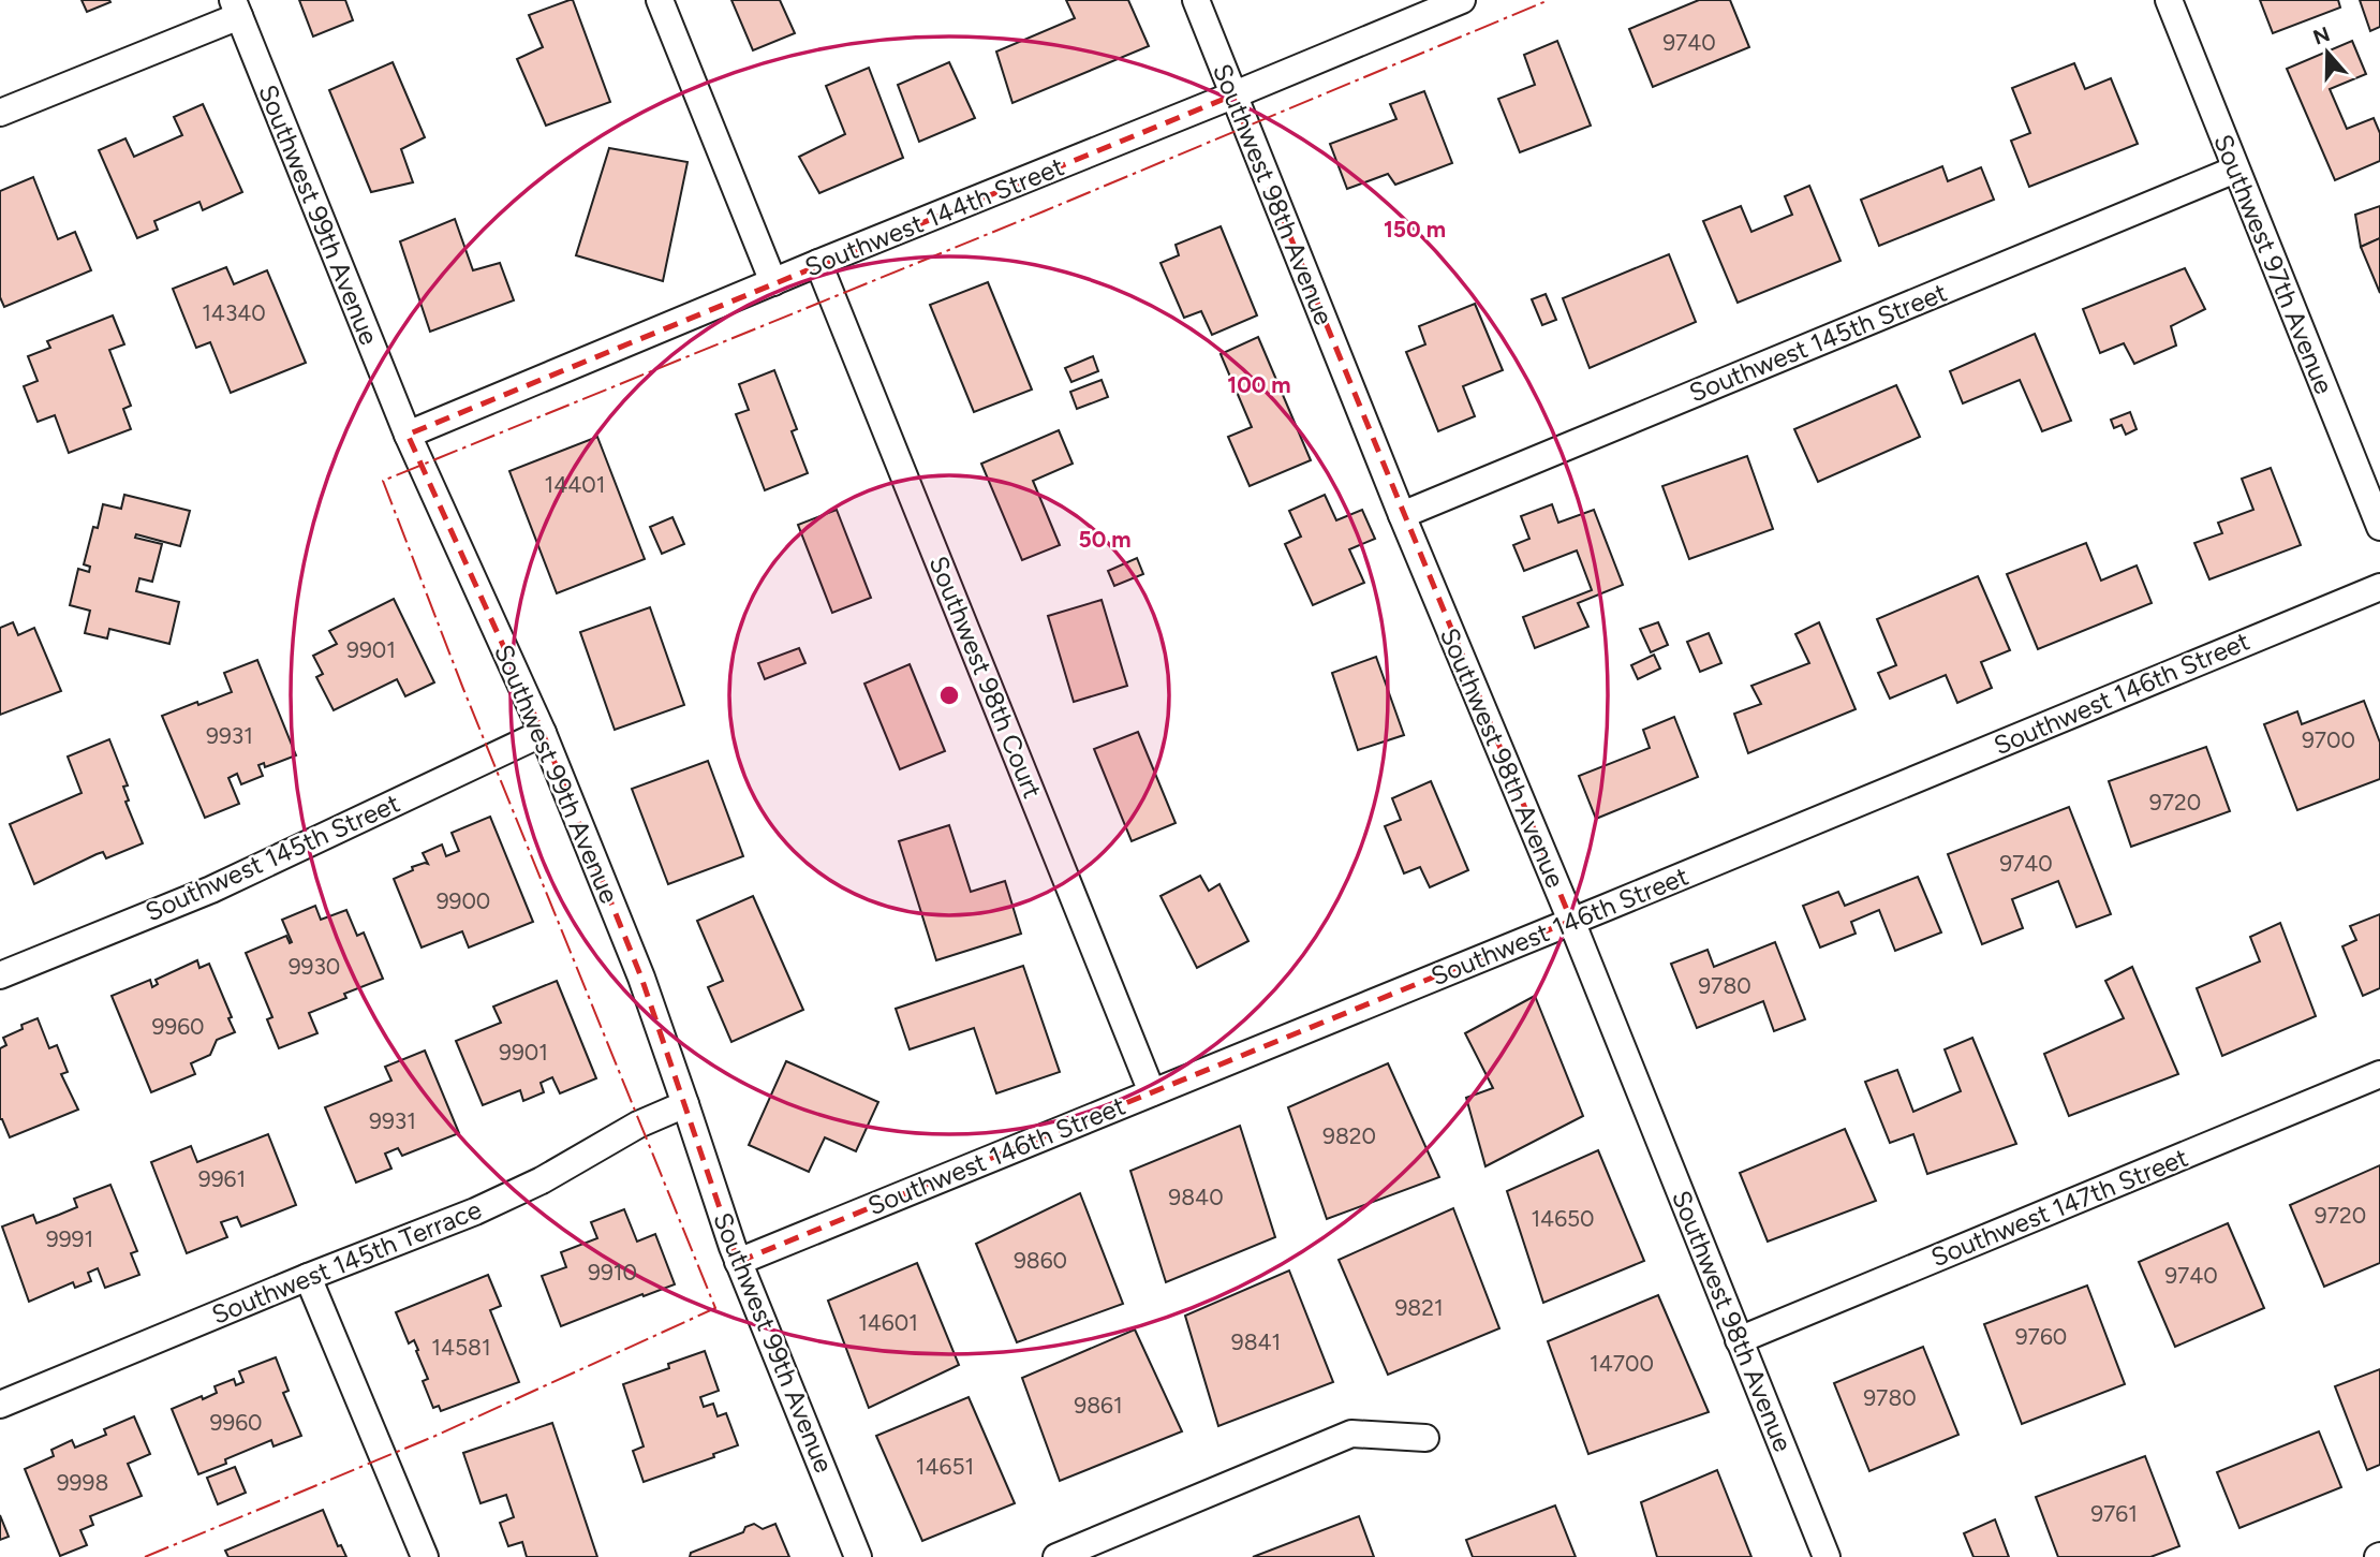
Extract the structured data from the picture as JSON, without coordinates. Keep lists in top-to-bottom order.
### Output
{
  "streets": {
    "street": [
      "Southwest 98th Avenue",
      "Southwest 99th Avenue",
      "Southwest 144th Street",
      "Southwest 97th Avenue",
      "Southwest 145th Street",
      "Southwest 98th Court",
      "Southwest 146th Street",
      "Southwest 147th Street",
      "Southwest 145th Terrace"
    ]
  },
  "crossings": [
    ["Southwest 98th Avenue", "Southwest 144th Street"],
    ["Southwest 98th Avenue", "Southwest 145th Street"],
    ["Southwest 98th Avenue", "Southwest 146th Street"],
    ["Southwest 98th Avenue", "Southwest 147th Street"],
    ["Southwest 99th Avenue", "Southwest 144th Street"],
    ["Southwest 99th Avenue", "Southwest 145th Street"],
    ["Southwest 99th Avenue", "Southwest 146th Street"],
    ["Southwest 99th Avenue", "Southwest 145th Terrace"],
    ["Southwest 144th Street", "Southwest 98th Court"],
    ["Southwest 97th Avenue", "Southwest 145th Street"],
    ["Southwest 98th Court", "Southwest 146th Street"]
  ],
  "house_numbers": [
    "9740",
    "14340",
    "14401",
    "9901",
    "9931",
    "9700",
    "9720",
    "9740",
    "9900",
    "9930",
    "9780",
    "9960",
    "9901",
    "9931",
    "9820",
    "9961",
    "9840",
    "9720",
    "14650",
    "9991",
    "9860",
    "9910",
    "9740",
    "9821",
    "14601",
    "9760",
    "9841",
    "14581",
    "14700",
    "9780",
    "9861",
    "9960",
    "14651",
    "9998",
    "9761"
  ],
  "north": "top",
  "rings": ["150 m", "100 m", "50 m"]
}
